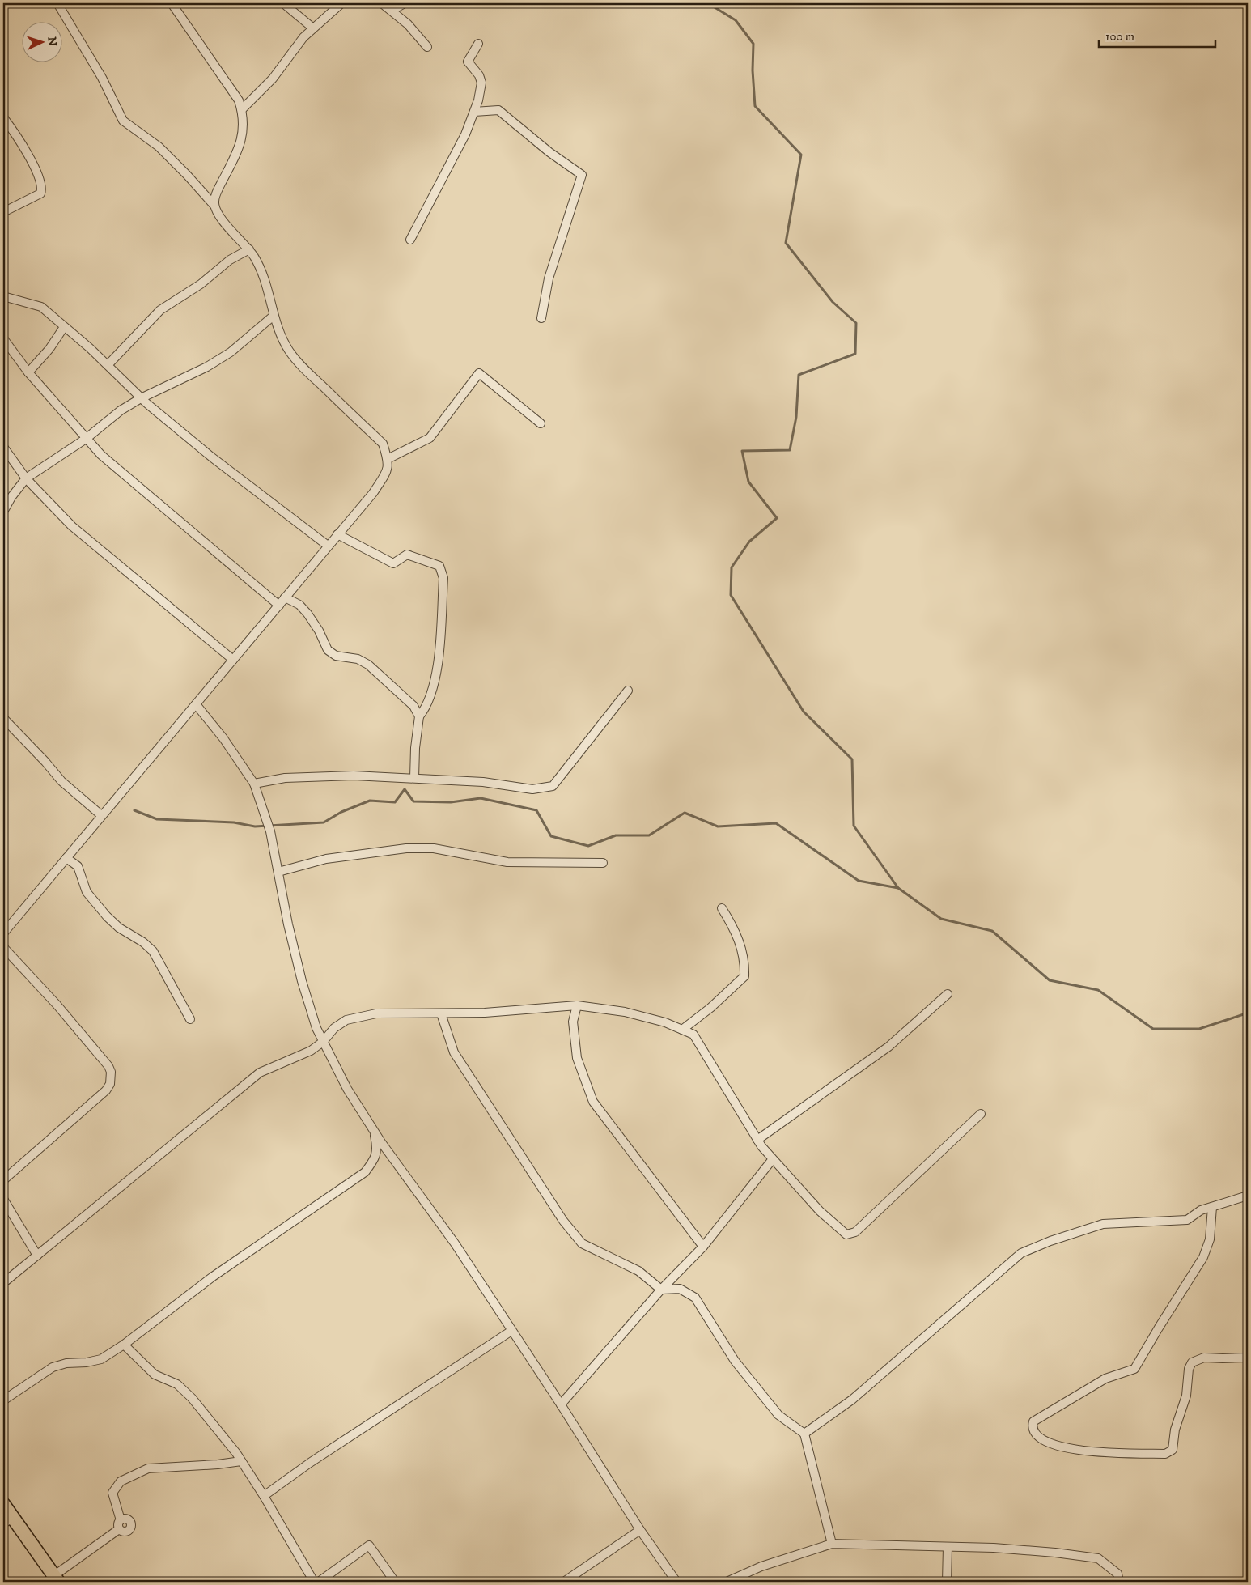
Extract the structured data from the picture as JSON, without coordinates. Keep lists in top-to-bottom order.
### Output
{
  "scale_bar": "100 m",
  "north": "right"
}
